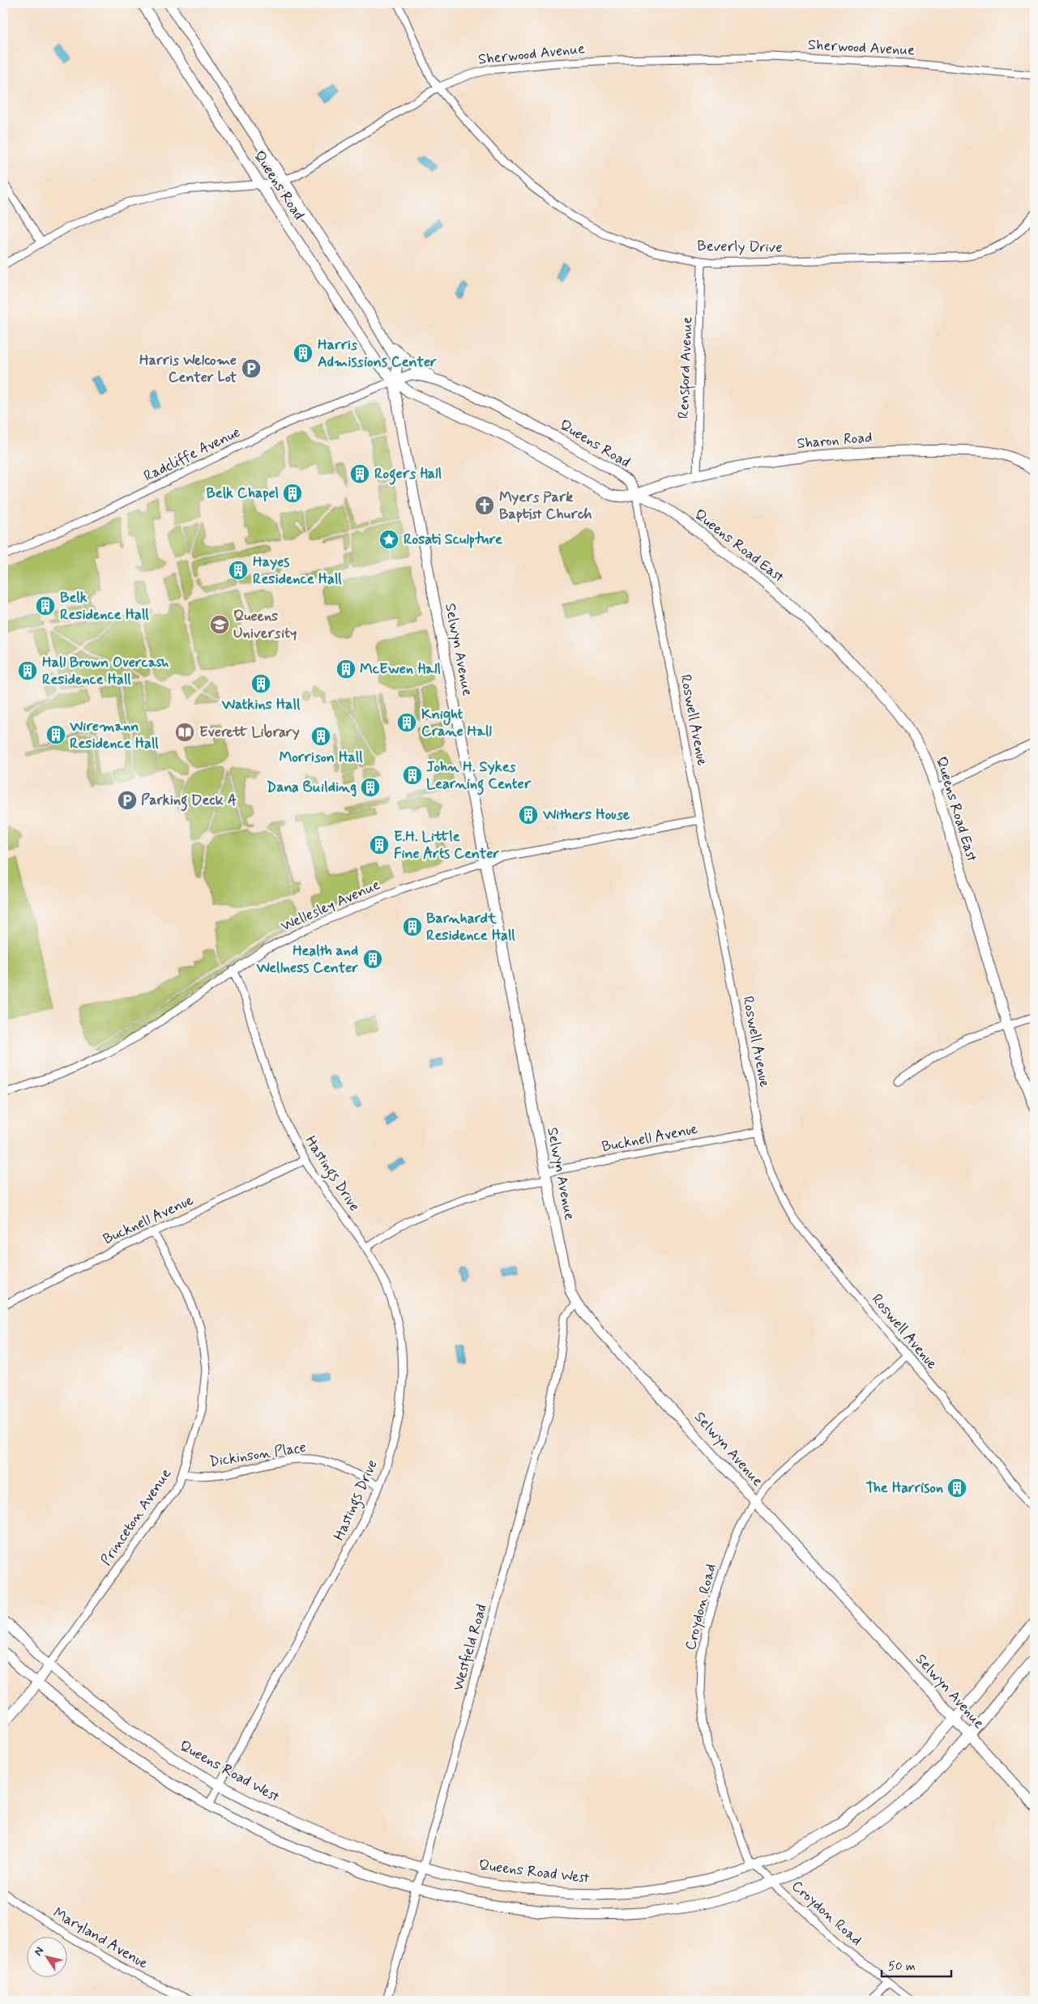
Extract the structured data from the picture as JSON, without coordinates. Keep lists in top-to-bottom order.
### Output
{
  "streets": {
    "street": [
      "Sherwood Avenue",
      "Queens Road",
      "Beverly Drive",
      "Rensford Avenue",
      "Sharon Road",
      "Radcliffe Avenue",
      "Queens Road East",
      "Selwyn Avenue",
      "Roswell Avenue",
      "Wellesley Avenue",
      "Bucknell Avenue",
      "Hastings Drive",
      "Dickinson Place",
      "Princeton Avenue",
      "Croydon Road",
      "Westfield Road",
      "Queens Road West",
      "Maryland Avenue"
    ]
  },
  "crossings": [
    ["Sherwood Avenue", "Queens Road"],
    ["Sherwood Avenue", "Beverly Drive"],
    ["Queens Road", "Sharon Road"],
    ["Queens Road", "Radcliffe Avenue"],
    ["Queens Road", "Queens Road East"],
    ["Queens Road", "Selwyn Avenue"],
    ["Queens Road", "Roswell Avenue"],
    ["Beverly Drive", "Rensford Avenue"],
    ["Rensford Avenue", "Sharon Road"],
    ["Sharon Road", "Queens Road East"],
    ["Sharon Road", "Roswell Avenue"],
    ["Radcliffe Avenue", "Selwyn Avenue"],
    ["Queens Road East", "Roswell Avenue"],
    ["Selwyn Avenue", "Wellesley Avenue"],
    ["Selwyn Avenue", "Bucknell Avenue"],
    ["Selwyn Avenue", "Croydon Road"],
    ["Selwyn Avenue", "Westfield Road"],
    ["Selwyn Avenue", "Queens Road West"],
    ["Roswell Avenue", "Wellesley Avenue"],
    ["Roswell Avenue", "Bucknell Avenue"],
    ["Roswell Avenue", "Croydon Road"],
    ["Wellesley Avenue", "Hastings Drive"],
    ["Bucknell Avenue", "Hastings Drive"],
    ["Bucknell Avenue", "Princeton Avenue"],
    ["Hastings Drive", "Dickinson Place"],
    ["Hastings Drive", "Queens Road West"],
    ["Dickinson Place", "Princeton Avenue"],
    ["Princeton Avenue", "Queens Road West"],
    ["Croydon Road", "Queens Road West"],
    ["Westfield Road", "Queens Road West"]
  ],
  "places": {
    "building": [
      "Harris Admissions Center",
      "Rogers Hall",
      "Belk Chapel",
      "Hayes Residence Hall",
      "Belk Residence Hall",
      "McEwen Hall",
      "Hall Brown Overcash Residence Hall",
      "Watkins Hall",
      "Knight Crane Hall",
      "Wiremann Residence Hall",
      "Morrison Hall",
      "John H. Sykes Learning Center",
      "Dana Building",
      "Withers House",
      "E.H. Little Fine Arts Center",
      "Barnhardt Residence Hall",
      "Health and Wellness Center",
      "The Harrison"
    ],
    "parking": ["Harris Welcome Center Lot", "Parking Deck A"],
    "church": ["Myers Park Baptist Church"],
    "place": ["Rosati Sculpture"],
    "school or university": ["Queens University"],
    "library": ["Everett Library"]
  },
  "scale_bar": "50 m",
  "north": "top left"
}
